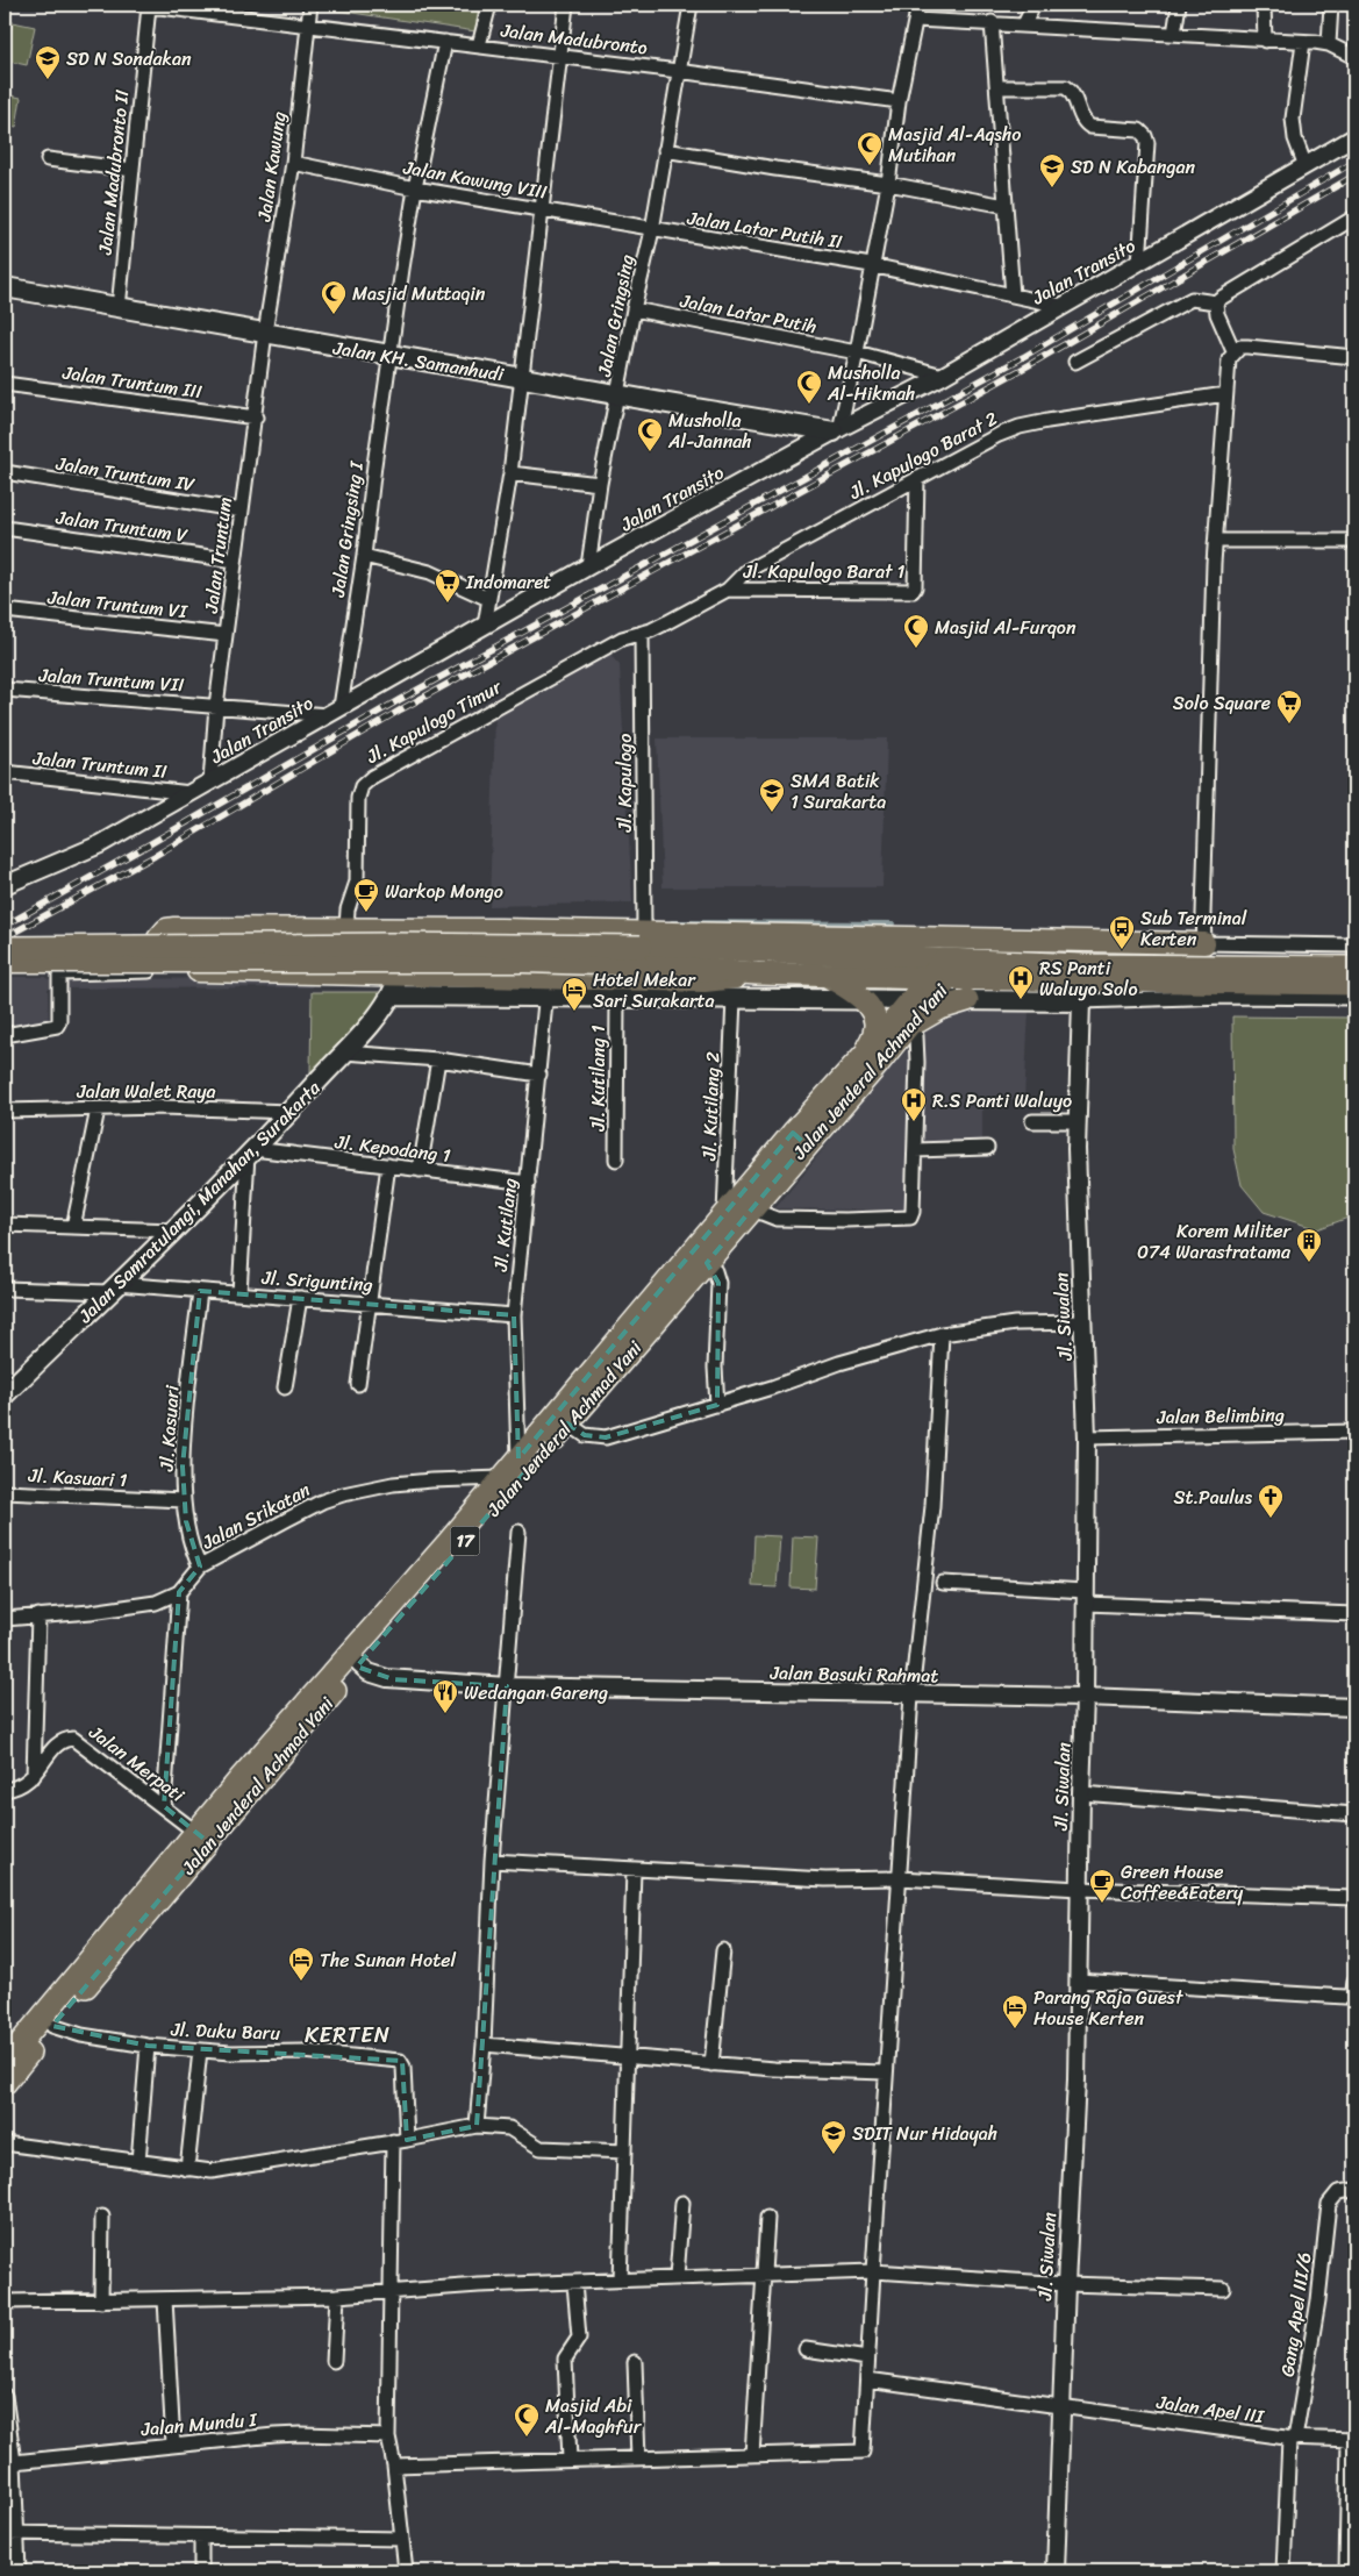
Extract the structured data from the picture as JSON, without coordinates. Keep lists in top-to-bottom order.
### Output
{
  "streets": {
    "highway": ["Jalan Jenderal Achmad Yani", "17"],
    "main road": ["Jalan KH. Samanhudi", "Jalan Samratulangi, Manahan, Surakarta"],
    "street": [
      "Jalan Madubronto",
      "Jalan Kawung",
      "Jalan Madubronto II",
      "Jalan Kawung VIII",
      "Jalan Latar Putih II",
      "Jalan Transito",
      "Jalan Latar Putih",
      "Jalan Gringsing",
      "Jalan Truntum III",
      "Jl. Kapulogo Barat 2",
      "Jalan Truntum IV",
      "Jalan Truntum V",
      "Jalan Gringsing I",
      "Jalan Truntum",
      "Jl. Kapulogo Barat 1",
      "Jalan Truntum VI",
      "Jalan Truntum VII",
      "Jl. Kapulogo Timur",
      "Jalan Truntum II",
      "Jl. Kapulogo",
      "Jl. Kutilang 1",
      "Jalan Walet Raya",
      "Jl. Kutilang 2",
      "Jl. Kepodang 1",
      "Jl. Kutilang",
      "Jl. Srigunting",
      "Jl. Siwalan",
      "Jalan Belimbing",
      "Jl. Kasuari",
      "Jl. Kasuari 1",
      "Jalan Srikatan",
      "Jalan Basuki Rahmat",
      "Jalan Merpati",
      "Jl. Duku Baru",
      "Gang Apel III/6",
      "Jalan Apel III",
      "Jalan Mundu I"
    ]
  },
  "crossings": [
    ["Jalan Madubronto", "Jalan Kawung"],
    ["Jalan Madubronto", "Jalan Madubronto II"],
    ["Jalan Madubronto", "Jalan Gringsing"],
    ["Jalan Madubronto", "Jalan Gringsing I"],
    ["Jalan Kawung", "Jalan Kawung VIII"],
    ["Jalan Kawung", "Jalan KH. Samanhudi"],
    ["Jalan Kawung", "Jalan Truntum"],
    ["Jalan Madubronto II", "Jalan KH. Samanhudi"],
    ["Jalan Kawung VIII", "Jalan Latar Putih II"],
    ["Jalan Kawung VIII", "Jalan Gringsing"],
    ["Jalan Kawung VIII", "Jalan Gringsing I"],
    ["Jalan Latar Putih II", "Jalan Transito"],
    ["Jalan Latar Putih II", "Jalan Gringsing"],
    ["Jalan Transito", "Jalan Latar Putih"],
    ["Jalan Transito", "Jalan Gringsing"],
    ["Jalan Transito", "Jalan KH. Samanhudi"],
    ["Jalan Transito", "Jalan Gringsing I"],
    ["Jalan Transito", "Jalan Truntum"],
    ["Jalan Transito", "Jalan Truntum VII"],
    ["Jalan Transito", "Jalan Truntum II"],
    ["Jalan Latar Putih", "Jalan Gringsing"],
    ["Jalan Gringsing", "Jalan KH. Samanhudi"],
    ["Jalan KH. Samanhudi", "Jalan Gringsing I"],
    ["Jalan KH. Samanhudi", "Jalan Truntum"],
    ["Jalan Truntum III", "Jalan Truntum"],
    ["Jl. Kapulogo Barat 2", "Jl. Kapulogo Barat 1"],
    ["Jl. Kapulogo Barat 2", "Jl. Kapulogo Timur"],
    ["Jalan Truntum IV", "Jalan Truntum"],
    ["Jalan Truntum V", "Jalan Truntum"],
    ["Jalan Gringsing I", "Jalan Truntum VII"],
    ["Jalan Truntum", "Jalan Truntum VI"],
    ["Jalan Truntum", "Jalan Truntum VII"],
    ["Jl. Kapulogo Barat 1", "Jl. Kapulogo Timur"],
    ["Jl. Kapulogo Timur", "Jl. Kapulogo"],
    ["Jalan Jenderal Achmad Yani", "Jl. Kutilang 2"],
    ["Jalan Jenderal Achmad Yani", "Jl. Kutilang"],
    ["Jalan Jenderal Achmad Yani", "Jalan Srikatan"],
    ["Jalan Jenderal Achmad Yani", "17"],
    ["Jalan Jenderal Achmad Yani", "Jalan Basuki Rahmat"],
    ["Jalan Jenderal Achmad Yani", "Jalan Merpati"],
    ["Jalan Jenderal Achmad Yani", "Jl. Duku Baru"],
    ["Jalan Walet Raya", "Jalan Samratulangi, Manahan, Surakarta"],
    ["Jl. Kepodang 1", "Jalan Samratulangi, Manahan, Surakarta"],
    ["Jl. Kepodang 1", "Jl. Kutilang"],
    ["Jalan Samratulangi, Manahan, Surakarta", "Jl. Srigunting"],
    ["Jl. Kutilang", "Jl. Srigunting"],
    ["Jl. Srigunting", "Jl. Kasuari"],
    ["Jl. Siwalan", "Jalan Belimbing"],
    ["Jl. Siwalan", "Jalan Basuki Rahmat"],
    ["Jl. Siwalan", "Jalan Apel III"],
    ["Jl. Kasuari", "Jl. Kasuari 1"],
    ["Jl. Kasuari", "Jalan Srikatan"],
    ["Gang Apel III/6", "Jalan Apel III"]
  ],
  "districts": ["KERTEN"],
  "places": {
    "school or university": [
      "SD N Sondakan",
      "SD N Kabangan",
      "SMA Batik 1 Surakarta",
      "SDIT Nur Hidayah"
    ],
    "mosque": [
      "Masjid Al-Aqsho Mutihan",
      "Masjid Muttaqin",
      "Musholla Al-Hikmah",
      "Musholla Al-Jannah",
      "Masjid Al-Furqon",
      "Masjid Abi Al-Maghfur"
    ],
    "supermarket": ["Indomaret", "Solo Square"],
    "cafe": ["Warkop Mongo", "Green House Coffee&Eatery"],
    "bus stop": ["Sub Terminal Kerten"],
    "hospital": ["RS Panti Waluyo Solo", "R.S Panti Waluyo"],
    "hotel": ["Hotel Mekar Sari Surakarta", "The Sunan Hotel", "Parang Raja Guest House Kerten"],
    "building": ["Korem Militer 074 Warastratama"],
    "church": ["St.Paulus"],
    "restaurant": ["Wedangan Gareng"]
  }
}
